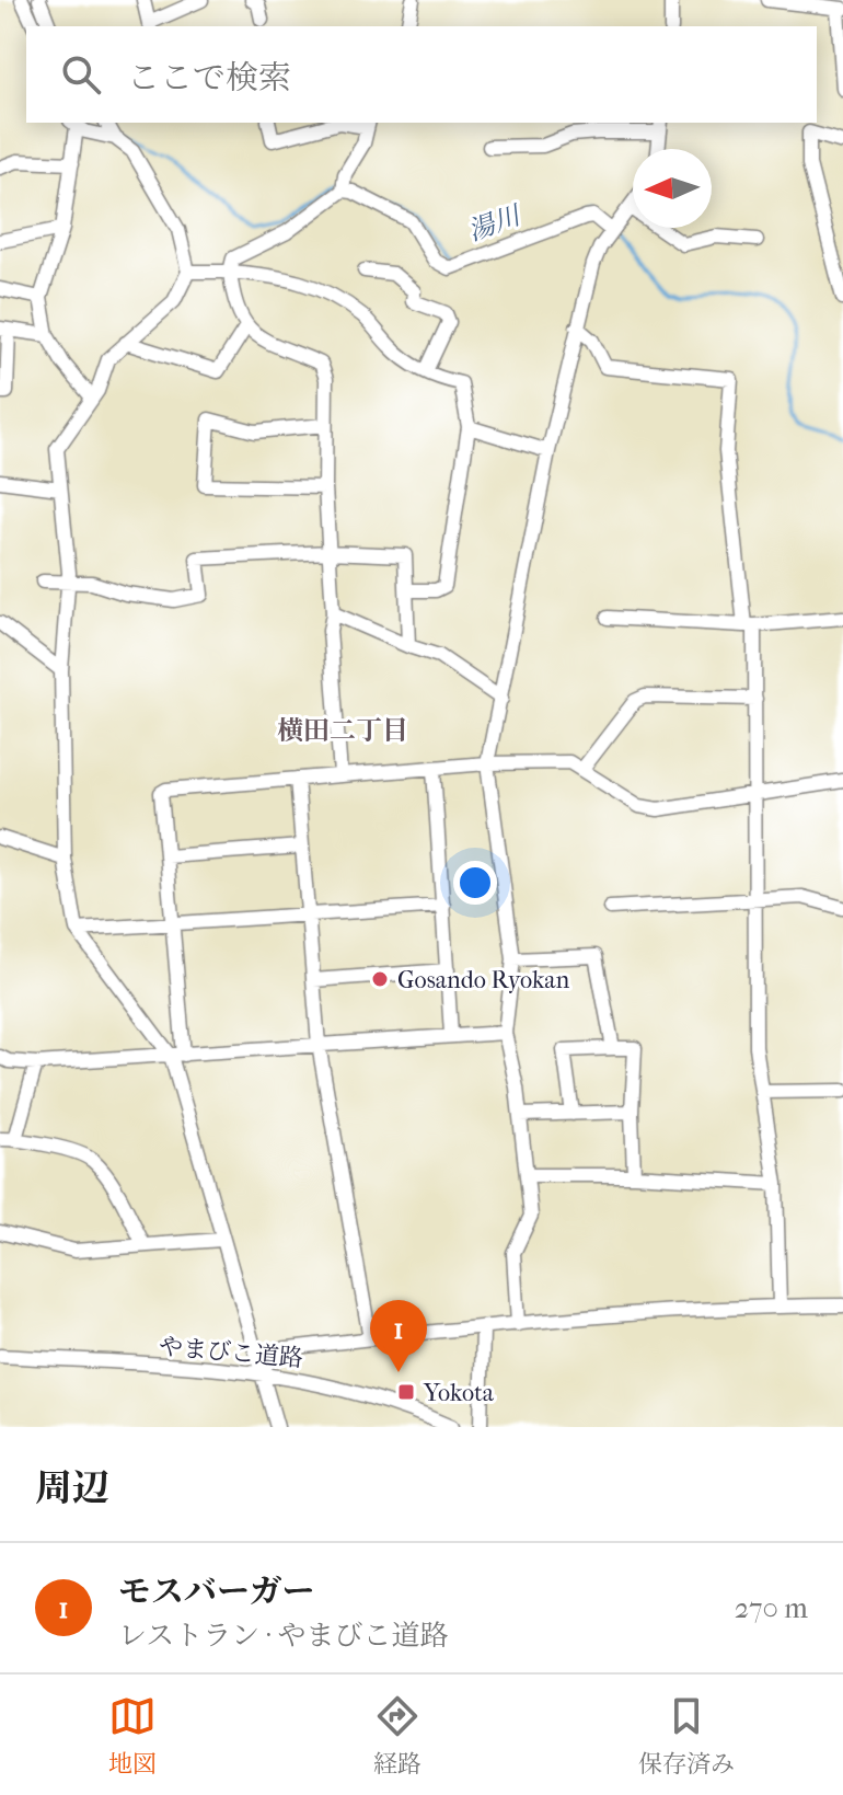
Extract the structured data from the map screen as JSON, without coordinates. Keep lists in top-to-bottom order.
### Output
{
  "streets": {
    "street": ["やまびこ道路"]
  },
  "districts": ["横田二丁目"],
  "water": ["湯川"],
  "places": {
    "other": ["Gosando Ryokan"],
    "transit": ["Yokota"]
  },
  "north": "left",
  "page": {
    "search": "ここで検索",
    "pins": "1",
    "heading": "周辺",
    "list": [
      {
        "mark": "1",
        "name": "モスバーガー",
        "note": "レストラン · やまびこ道路",
        "value": "270 m"
      }
    ],
    "nav": ["地図", "経路", "保存済み"]
  }
}
